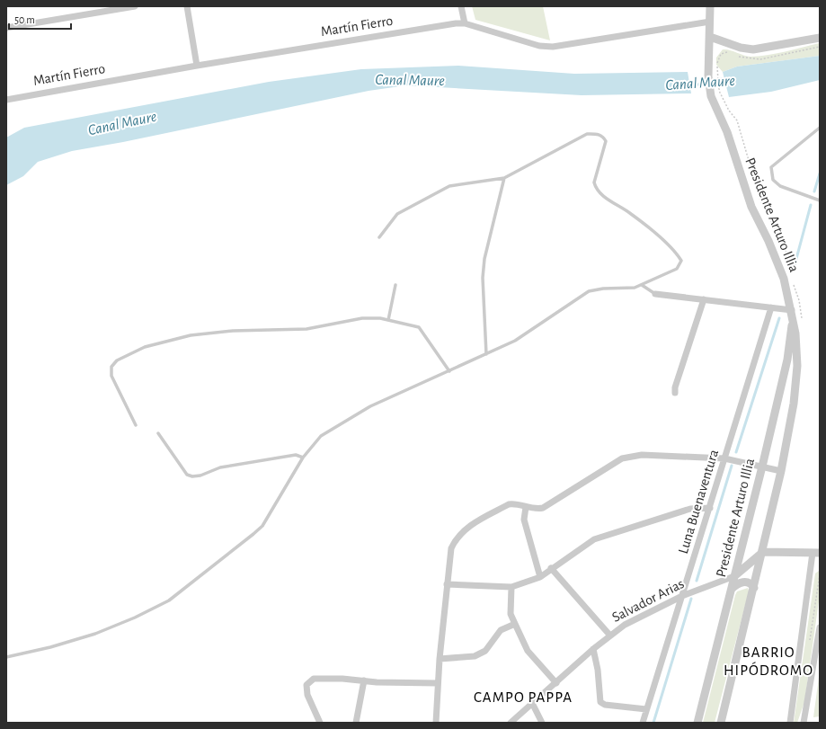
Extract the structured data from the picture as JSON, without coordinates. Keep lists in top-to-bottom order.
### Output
{
  "streets": {
    "street": [
      "Martín Fierro",
      "Presidente Arturo Illia",
      "Luna Buenaventura",
      "Salvador Arias"
    ]
  },
  "crossings": [
    ["Martín Fierro", "Presidente Arturo Illia"],
    ["Presidente Arturo Illia", "Salvador Arias"],
    ["Luna Buenaventura", "Salvador Arias"]
  ],
  "districts": ["BARRIO HIPÓDROMO", "CAMPO PAPPA"],
  "water": ["Canal Maure"],
  "scale_bar": "50 m"
}
